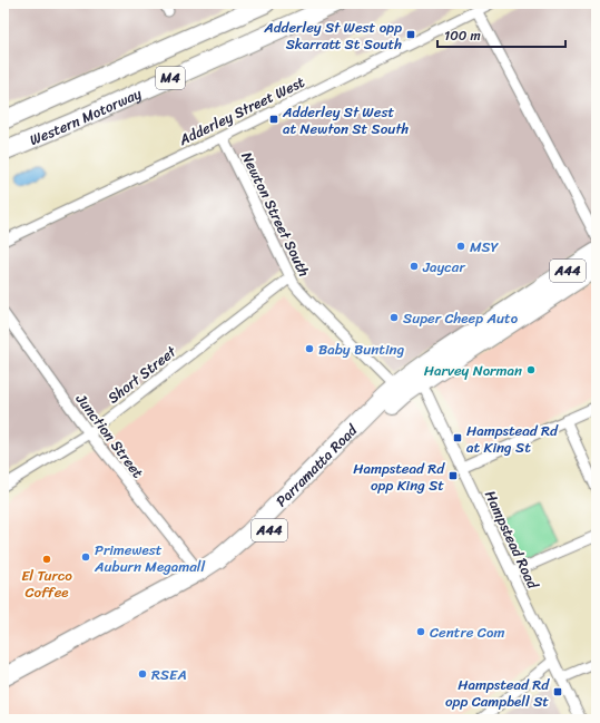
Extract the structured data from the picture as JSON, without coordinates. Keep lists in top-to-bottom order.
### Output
{
  "streets": {
    "highway": [
      "M4",
      "Western Motorway",
      "A44",
      "Parramatta Road"
    ],
    "street": [
      "Adderley Street West",
      "Newton Street South",
      "Short Street",
      "Junction Street",
      "Hampstead Road"
    ]
  },
  "crossings": [
    ["Adderley Street West", "Newton Street South"],
    ["Newton Street South", "Short Street"],
    ["Newton Street South", "Parramatta Road"],
    ["Short Street", "Junction Street"],
    ["Junction Street", "Parramatta Road"],
    ["Parramatta Road", "Hampstead Road"]
  ],
  "places": {
    "transit": [
      "Adderley St West opp Skarratt St South",
      "Adderley St West at Newton St South",
      "Hampstead Rd at King St",
      "Hampstead Rd opp King St",
      "Hampstead Rd opp Campbell St"
    ],
    "other": [
      "MSY",
      "Jaycar",
      "Super Cheep Auto",
      "Baby Bunting",
      "Harvey Norman",
      "Primewest Auburn Megamall",
      "El Turco Coffee",
      "Centre Com",
      "RSEA"
    ]
  },
  "scale_bar": "100 m"
}
